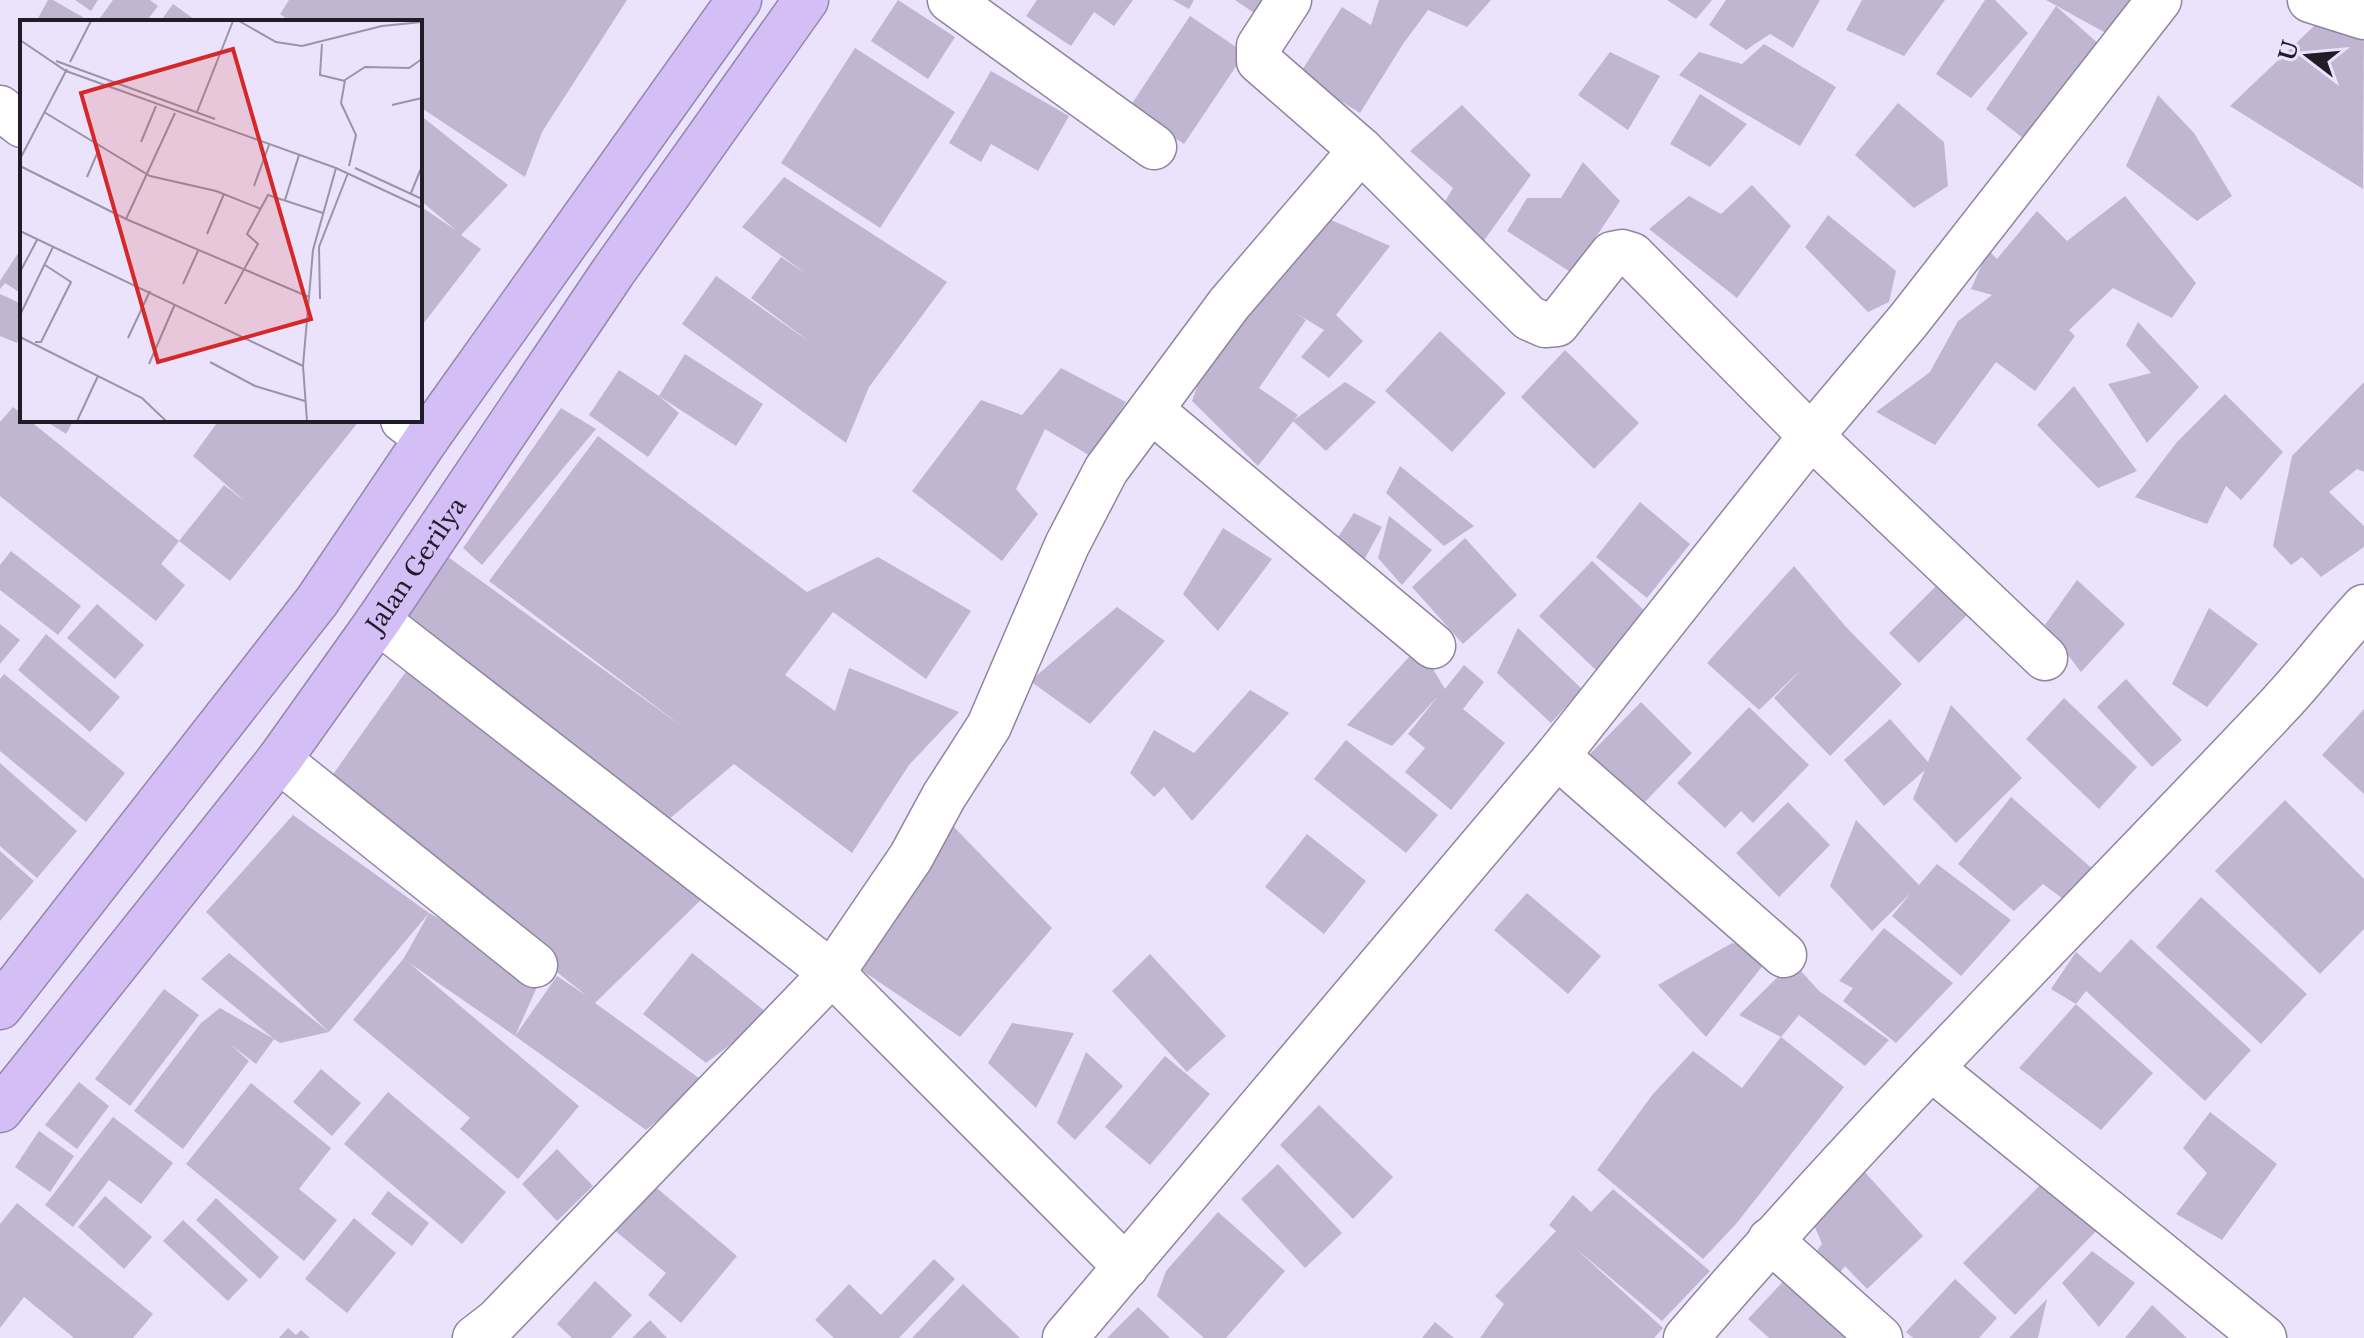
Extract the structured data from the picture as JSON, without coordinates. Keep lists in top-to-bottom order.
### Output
{
  "streets": {
    "highway": ["Jalan Gerilya"]
  },
  "north": "left"
}
